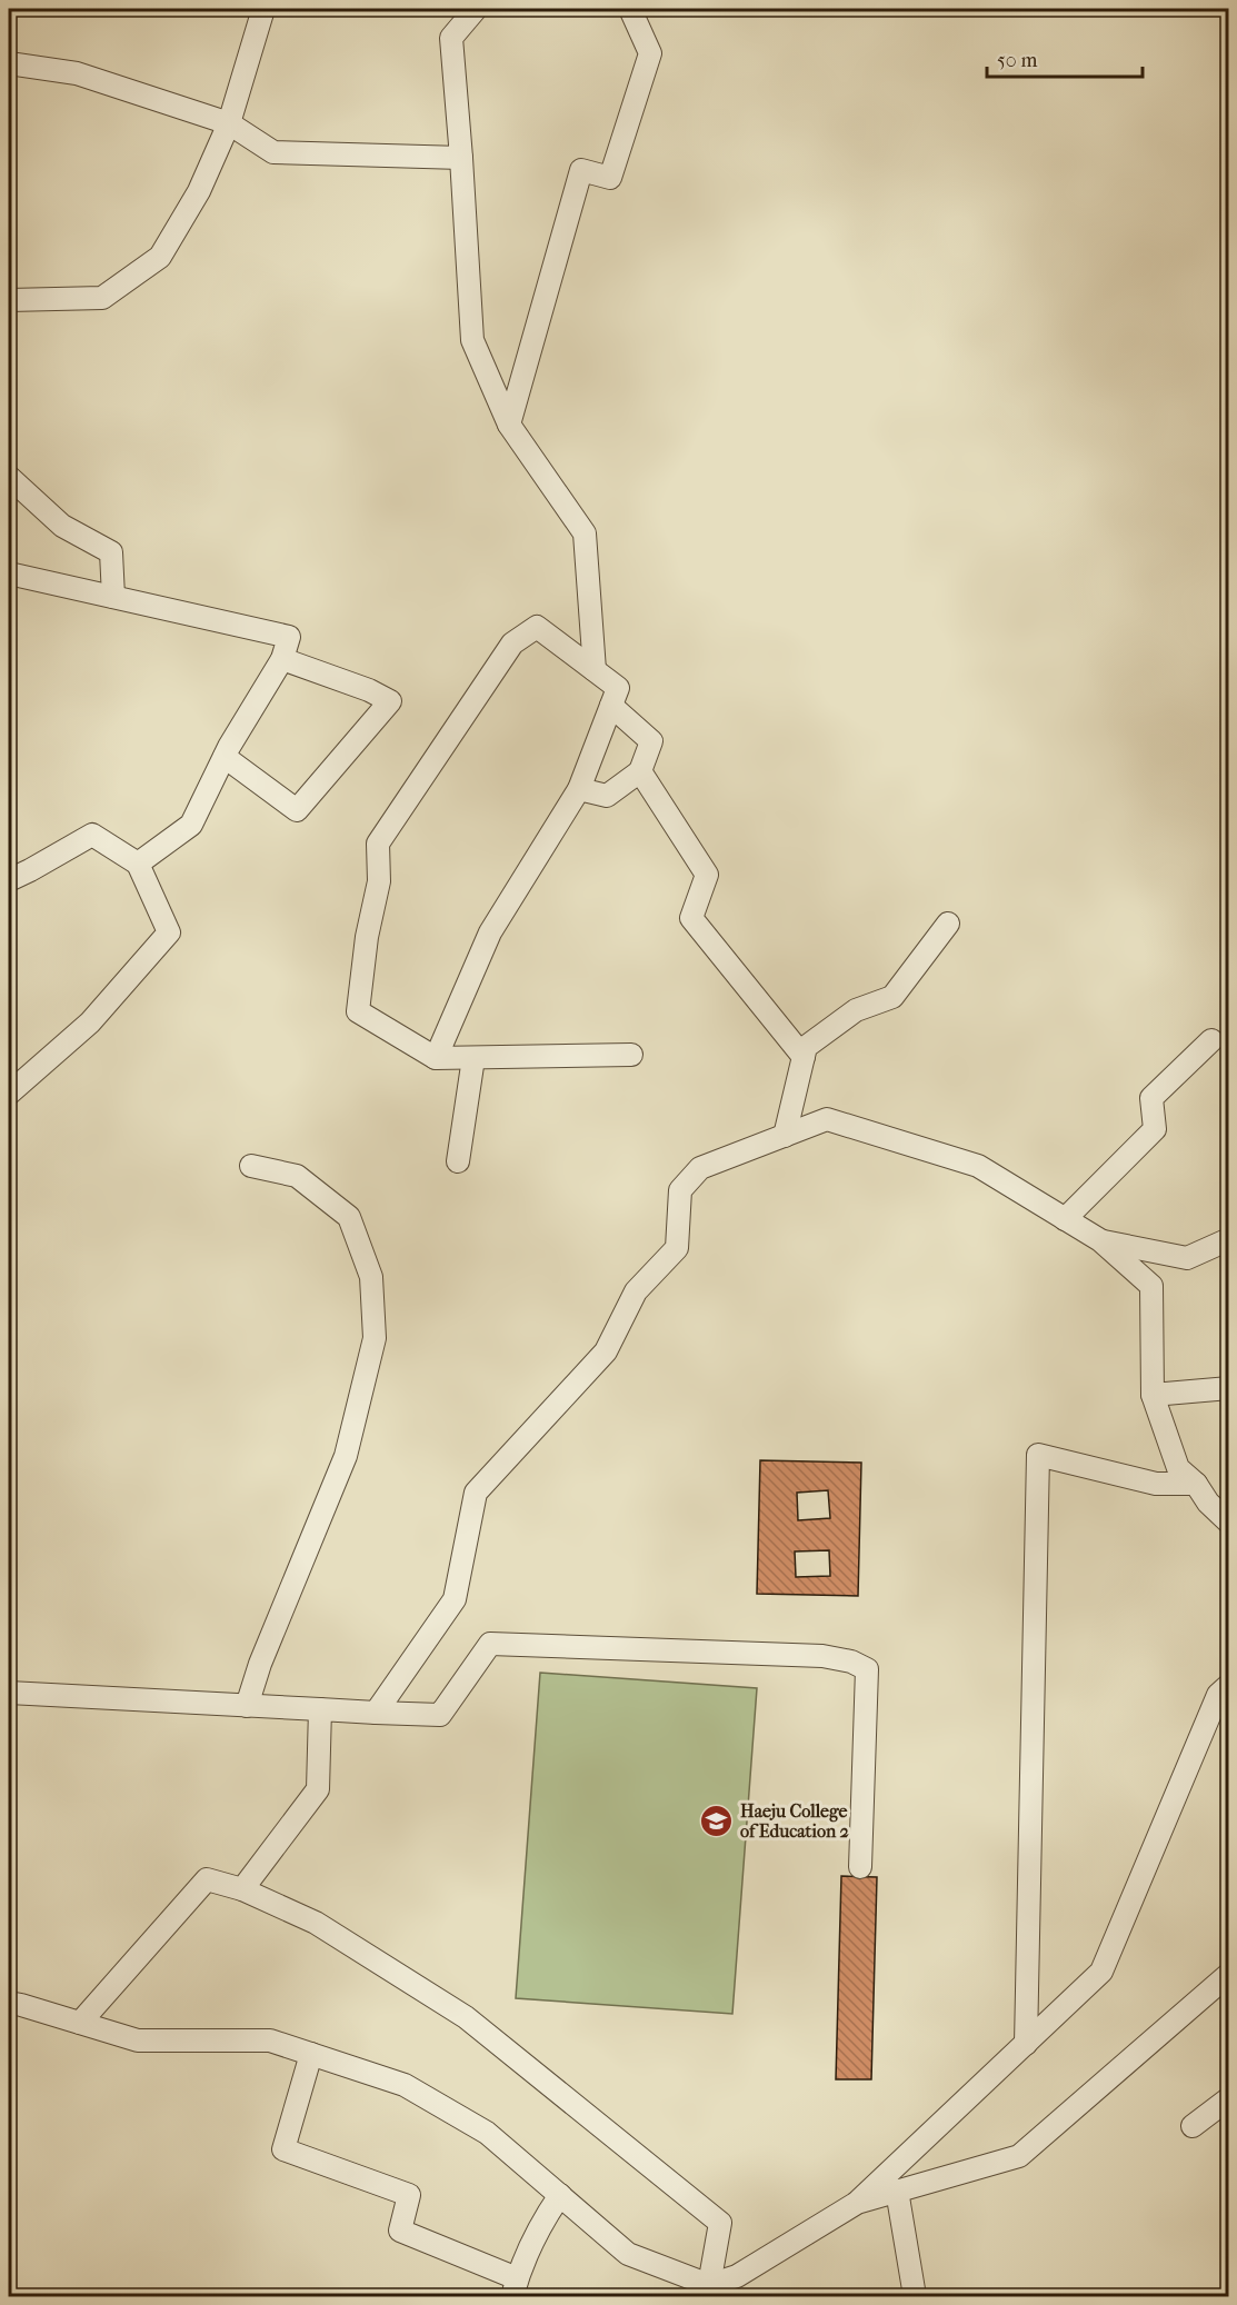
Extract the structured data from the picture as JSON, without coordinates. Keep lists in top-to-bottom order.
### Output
{
  "places": {
    "school or university": ["Haeju College of Education 2"]
  },
  "scale_bar": "50 m"
}
